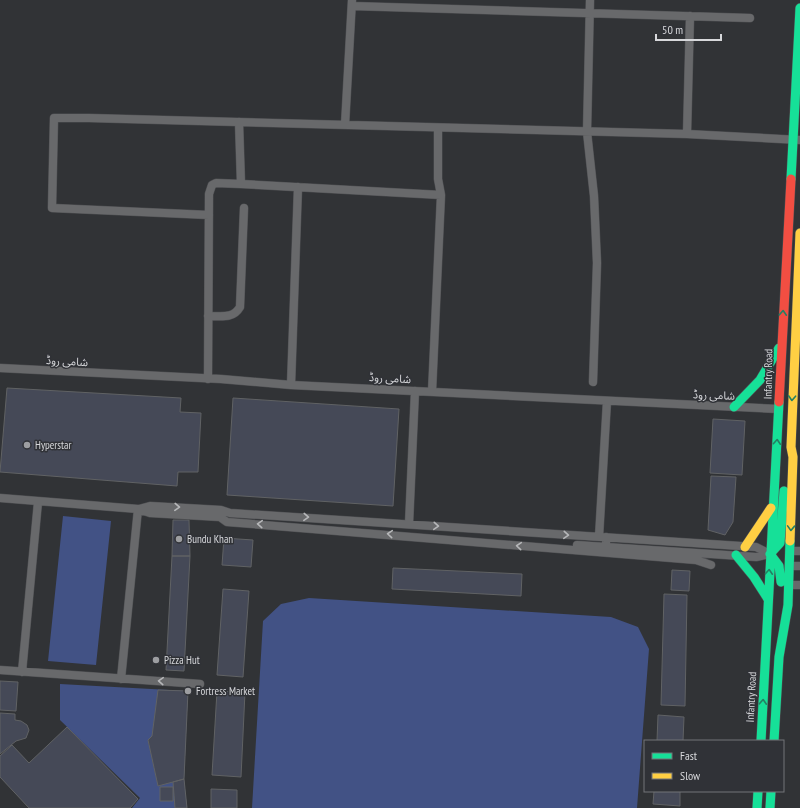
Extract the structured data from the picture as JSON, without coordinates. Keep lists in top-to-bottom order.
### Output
{
  "streets": {
    "main road": ["Infantry Road"],
    "street": ["شامی روڈ"]
  },
  "crossings": [
    ["شامی روڈ", "Infantry Road"]
  ],
  "places": [
    "Hyperstar",
    "Bundu Khan",
    "Pizza Hut",
    "Fortress Market"
  ],
  "legend": ["Fast", "Slow"],
  "scale_bar": "50 m"
}
